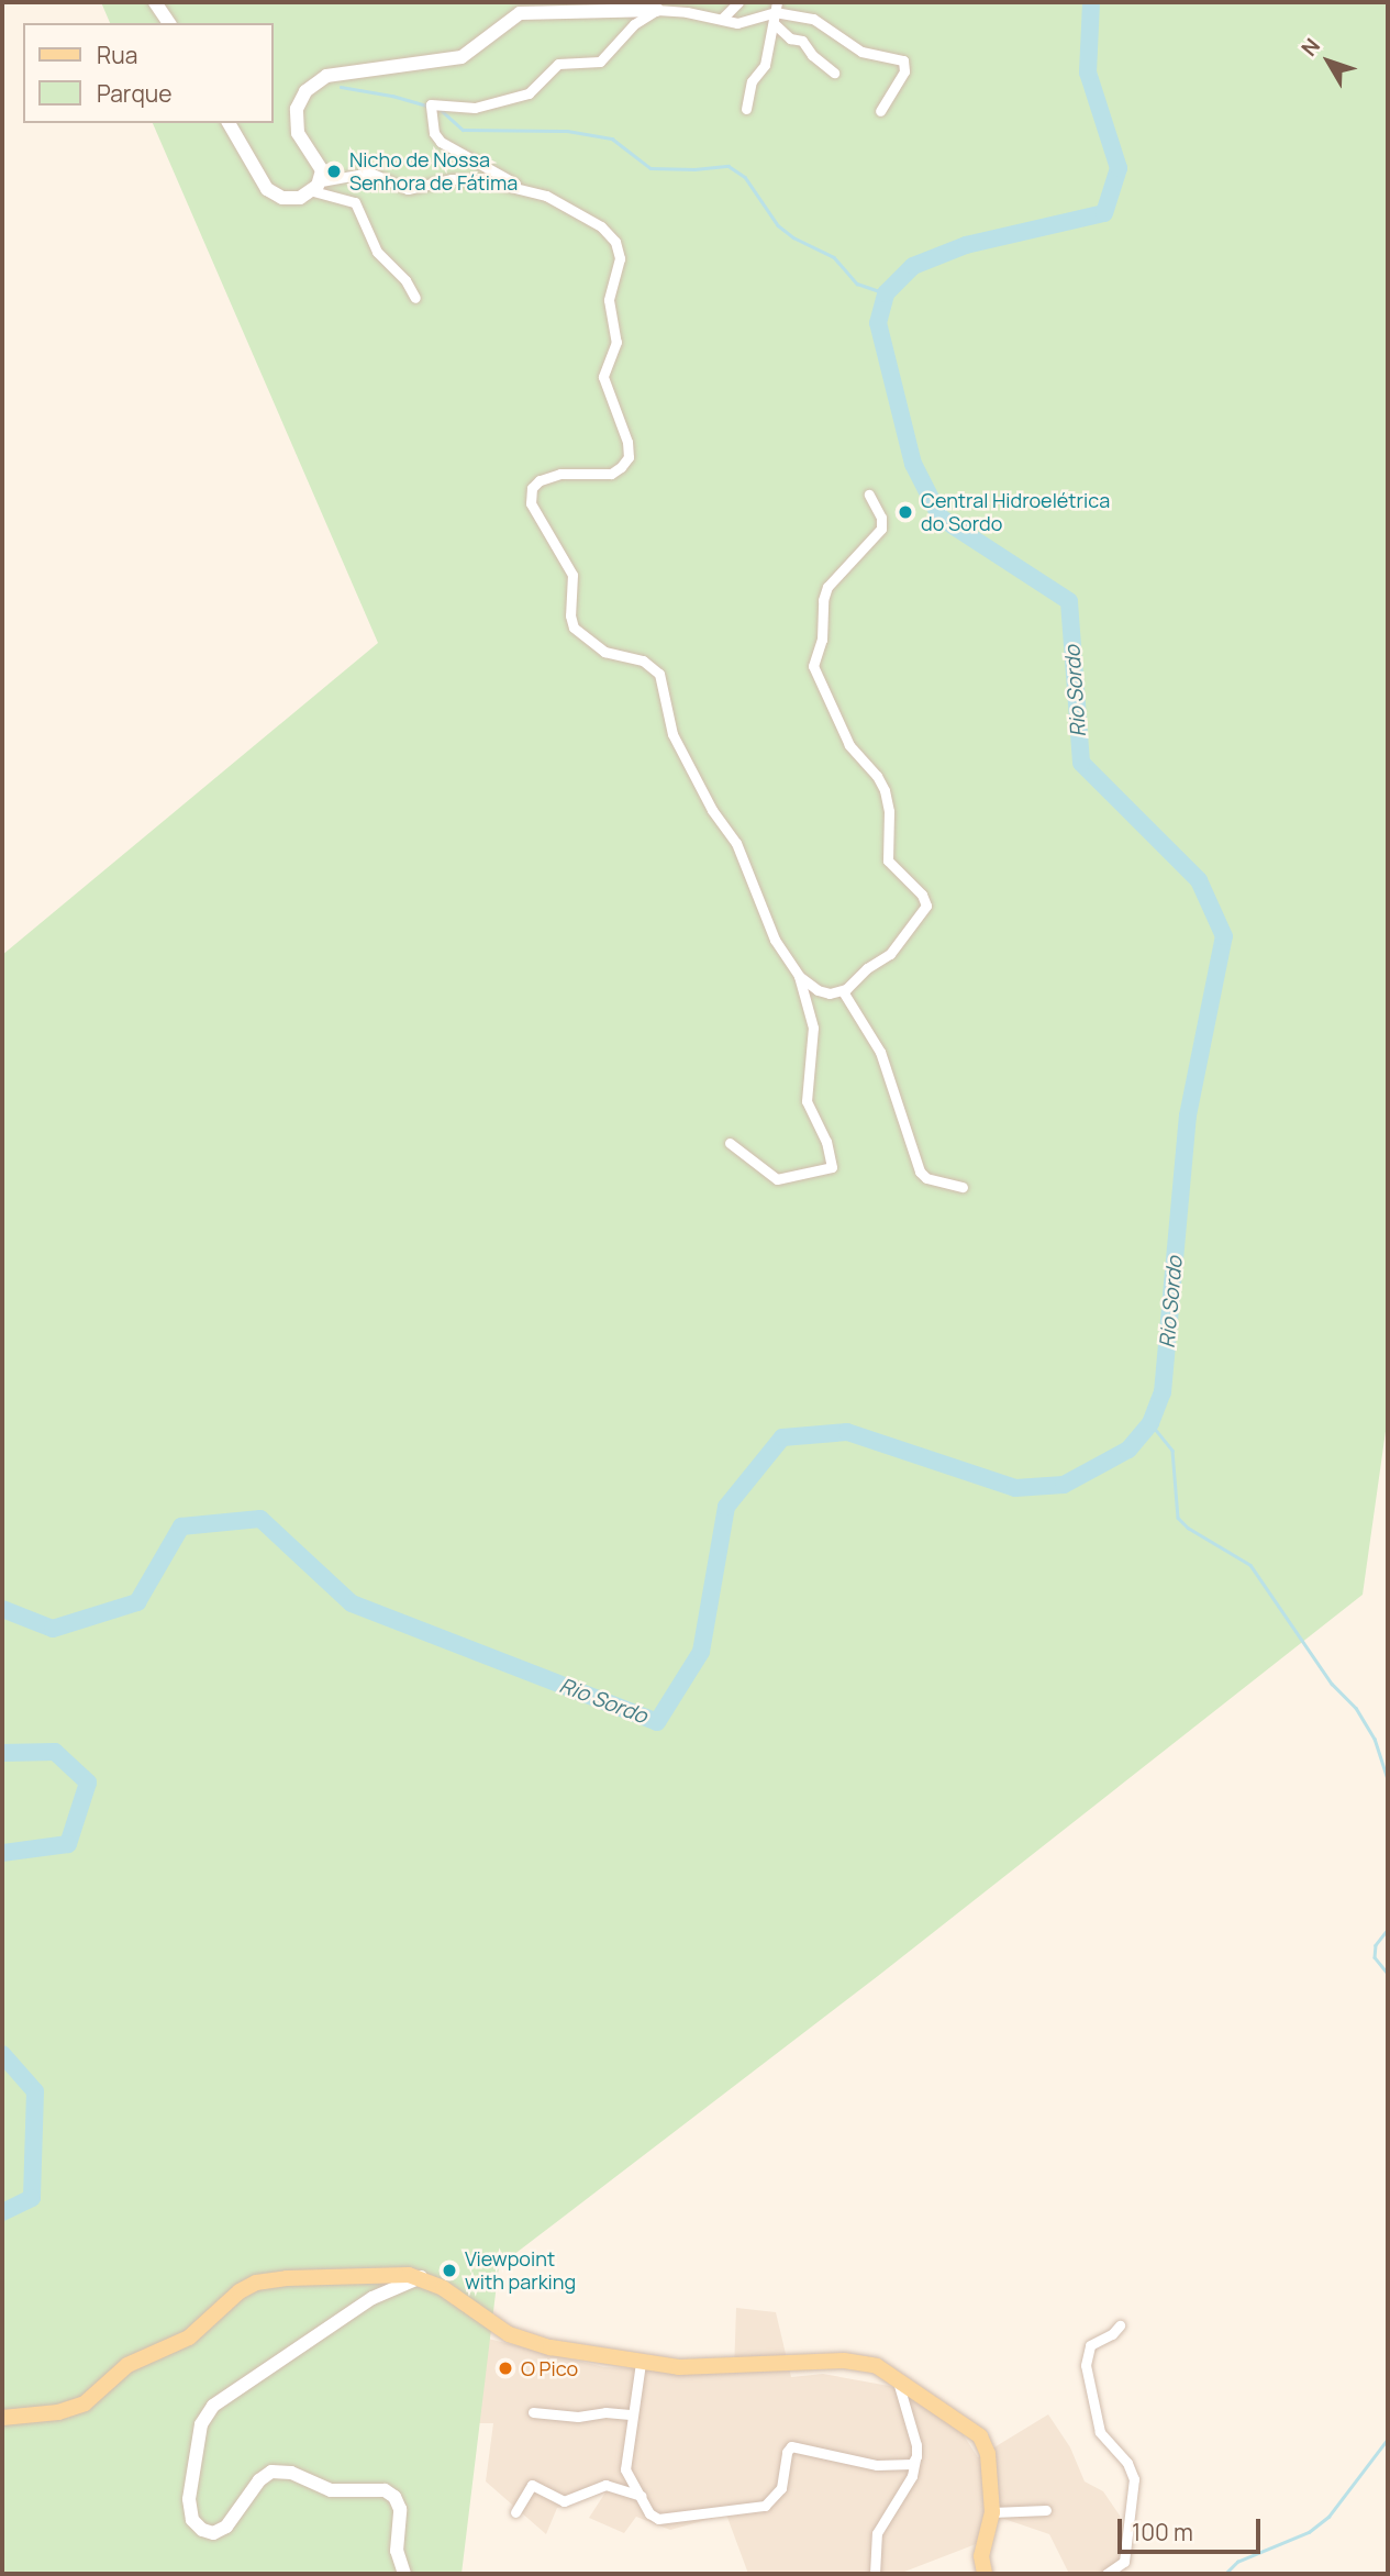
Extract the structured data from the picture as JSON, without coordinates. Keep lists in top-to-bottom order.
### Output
{
  "water": ["Rio Sordo"],
  "places": [
    "Nicho de Nossa Senhora de Fátima",
    "Central Hidroelétrica do Sordo",
    "Viewpoint with parking",
    "O Pico"
  ],
  "legend": ["Rua", "Parque"],
  "scale_bar": "100 m",
  "north": "top left"
}
